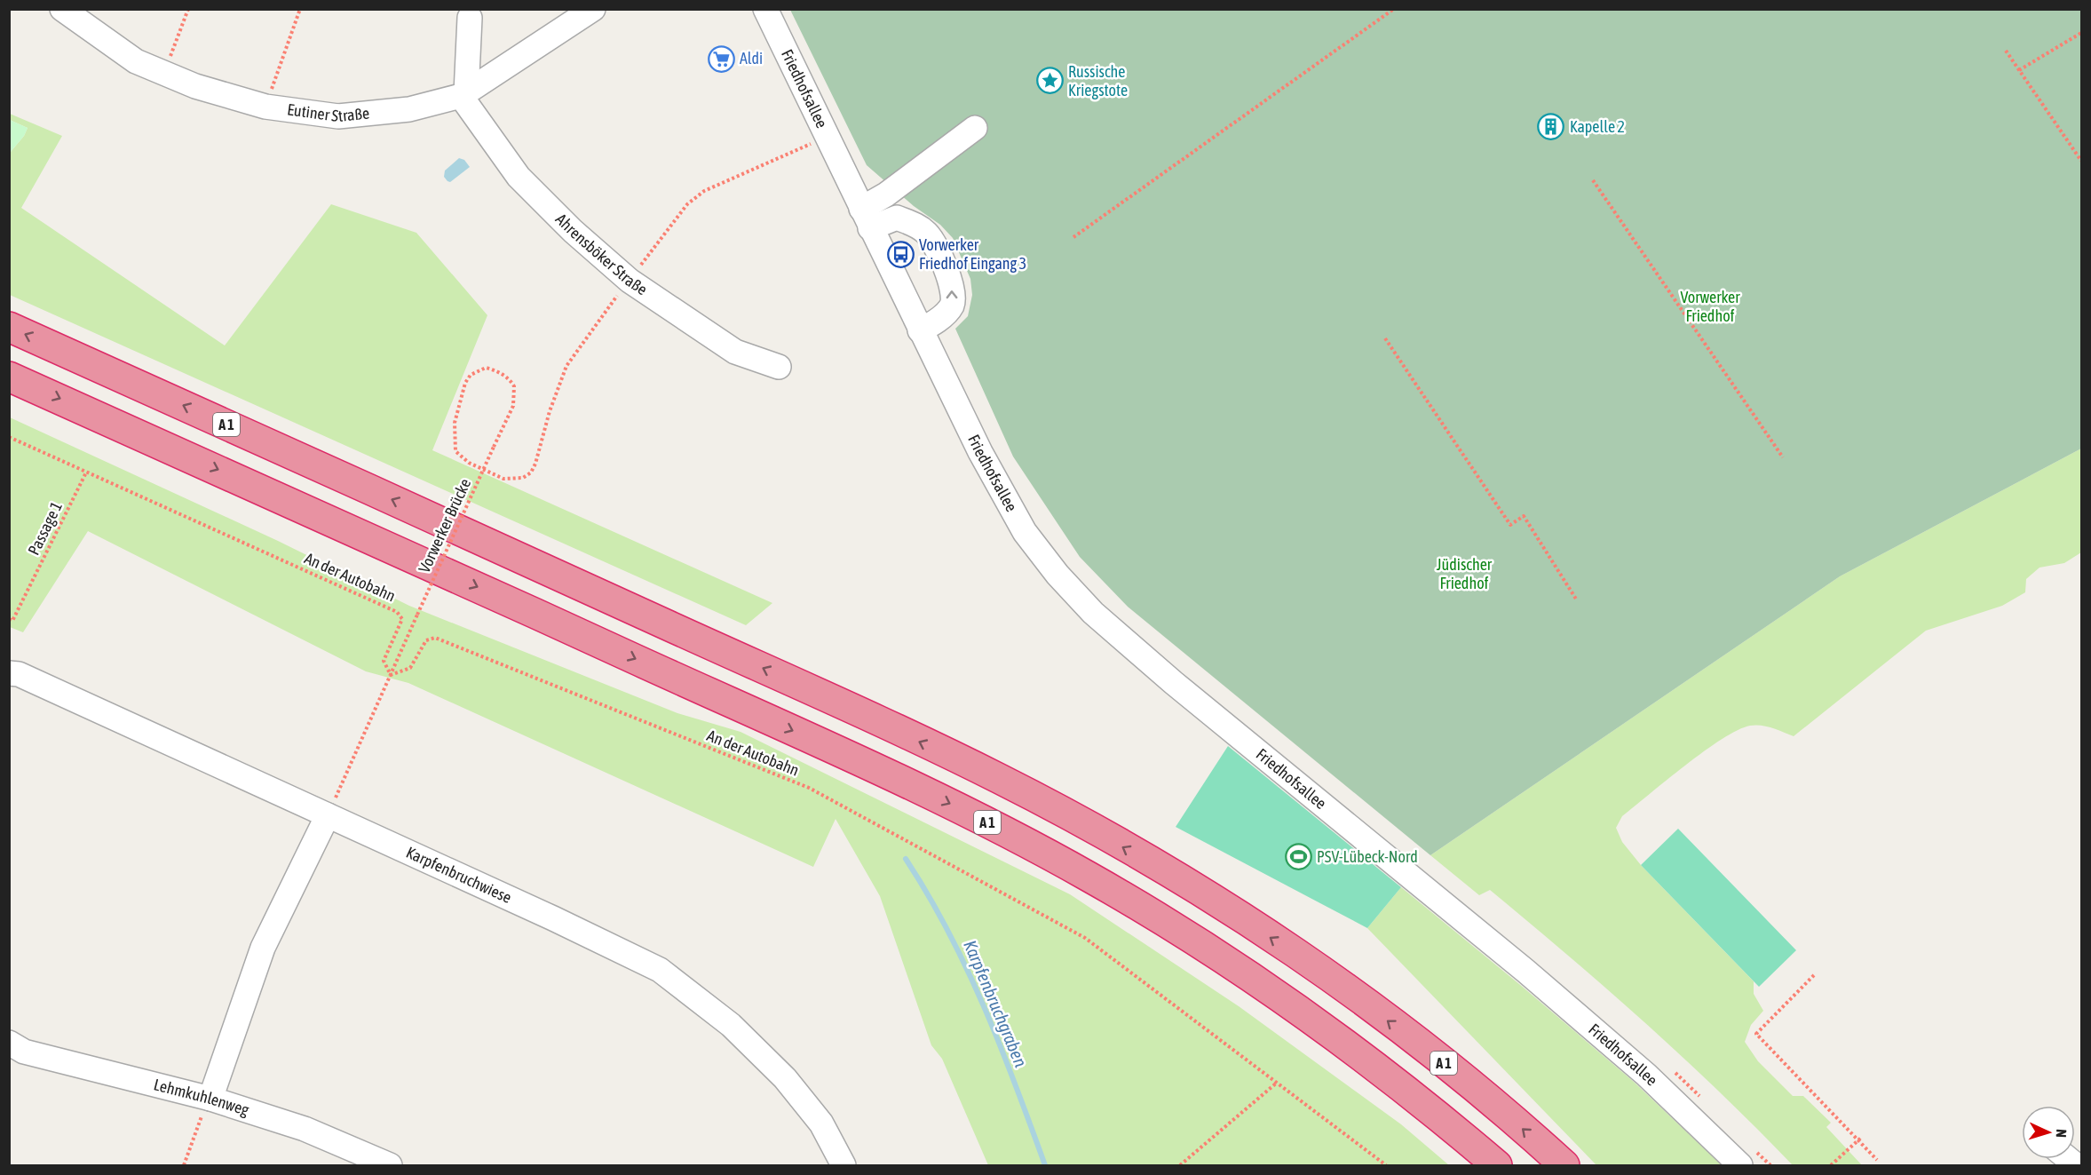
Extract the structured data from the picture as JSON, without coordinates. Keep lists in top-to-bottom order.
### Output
{
  "streets": {
    "highway": ["A 1"],
    "street": [
      "Friedhofsallee",
      "Eutiner Straße",
      "Ahrensböker Straße",
      "Karpfenbruchwiese",
      "Lehmkuhlenweg"
    ],
    "path": ["Vorwerker Brücke", "Passage 1", "An der Autobahn"]
  },
  "crossings": [
    ["Eutiner Straße", "Ahrensböker Straße"],
    ["Ahrensböker Straße", "Vorwerker Brücke"],
    ["Vorwerker Brücke", "An der Autobahn"],
    ["Vorwerker Brücke", "Karpfenbruchwiese"],
    ["Passage 1", "An der Autobahn"]
  ],
  "water": ["Karpfenbruchgraben"],
  "parks": ["Vorwerker Friedhof", "Jüdischer Friedhof"],
  "places": {
    "supermarket": ["Aldi"],
    "place": ["Russische Kriegstote"],
    "building": ["Kapelle 2"],
    "bus stop": ["Vorwerker Friedhof Eingang 3"],
    "sports": ["PSV-Lübeck-Nord"]
  },
  "north": "right"
}
